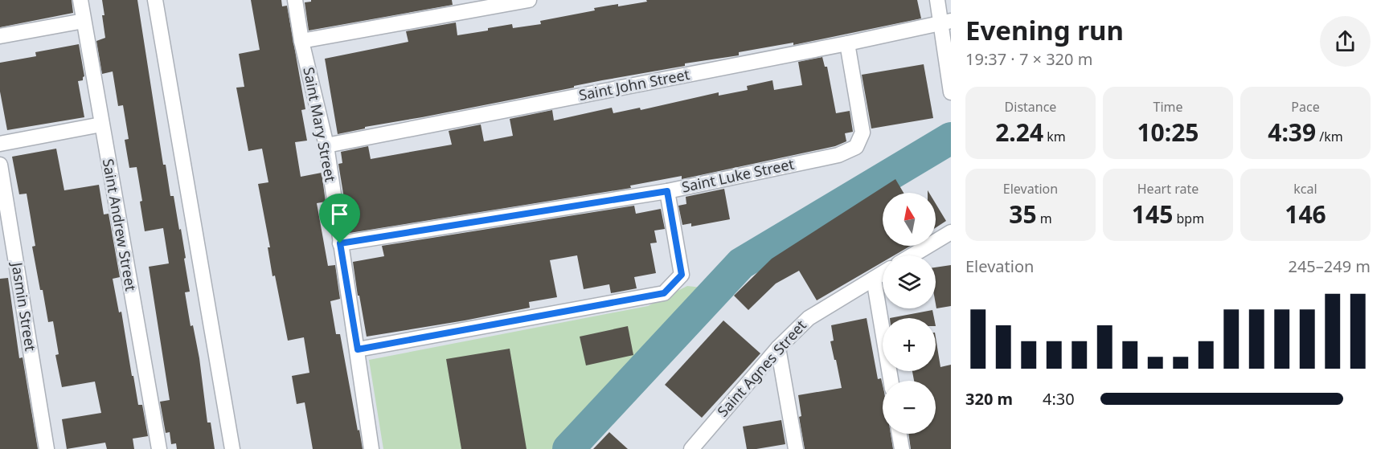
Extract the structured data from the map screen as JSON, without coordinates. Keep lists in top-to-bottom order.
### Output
{
  "streets": {
    "street": [
      "Saint John Street",
      "Saint Mary Street",
      "Saint Luke Street",
      "Saint Andrew Street",
      "Jasmin Street",
      "Saint Agnes Street"
    ]
  },
  "crossings": [
    ["Saint John Street", "Saint Mary Street"],
    ["Saint John Street", "Saint Luke Street"],
    ["Saint Mary Street", "Saint Luke Street"]
  ],
  "north": "top",
  "page": {
    "heading": ["Evening run", "19:37 · 7 × 320 m"],
    "stats": [
      ["Distance", "2.24 km"],
      ["Time", "10:25"],
      ["Pace", "4:39 /km"],
      ["Elevation", "35 m"],
      ["Heart rate", "145 bpm"],
      ["kcal", "146"]
    ],
    "map_buttons": ["+", "−"],
    "chart": ["Elevation", "245–249 m"],
    "list": [
      {
        "name": "320 m",
        "note": "4:30"
      }
    ]
  }
}
